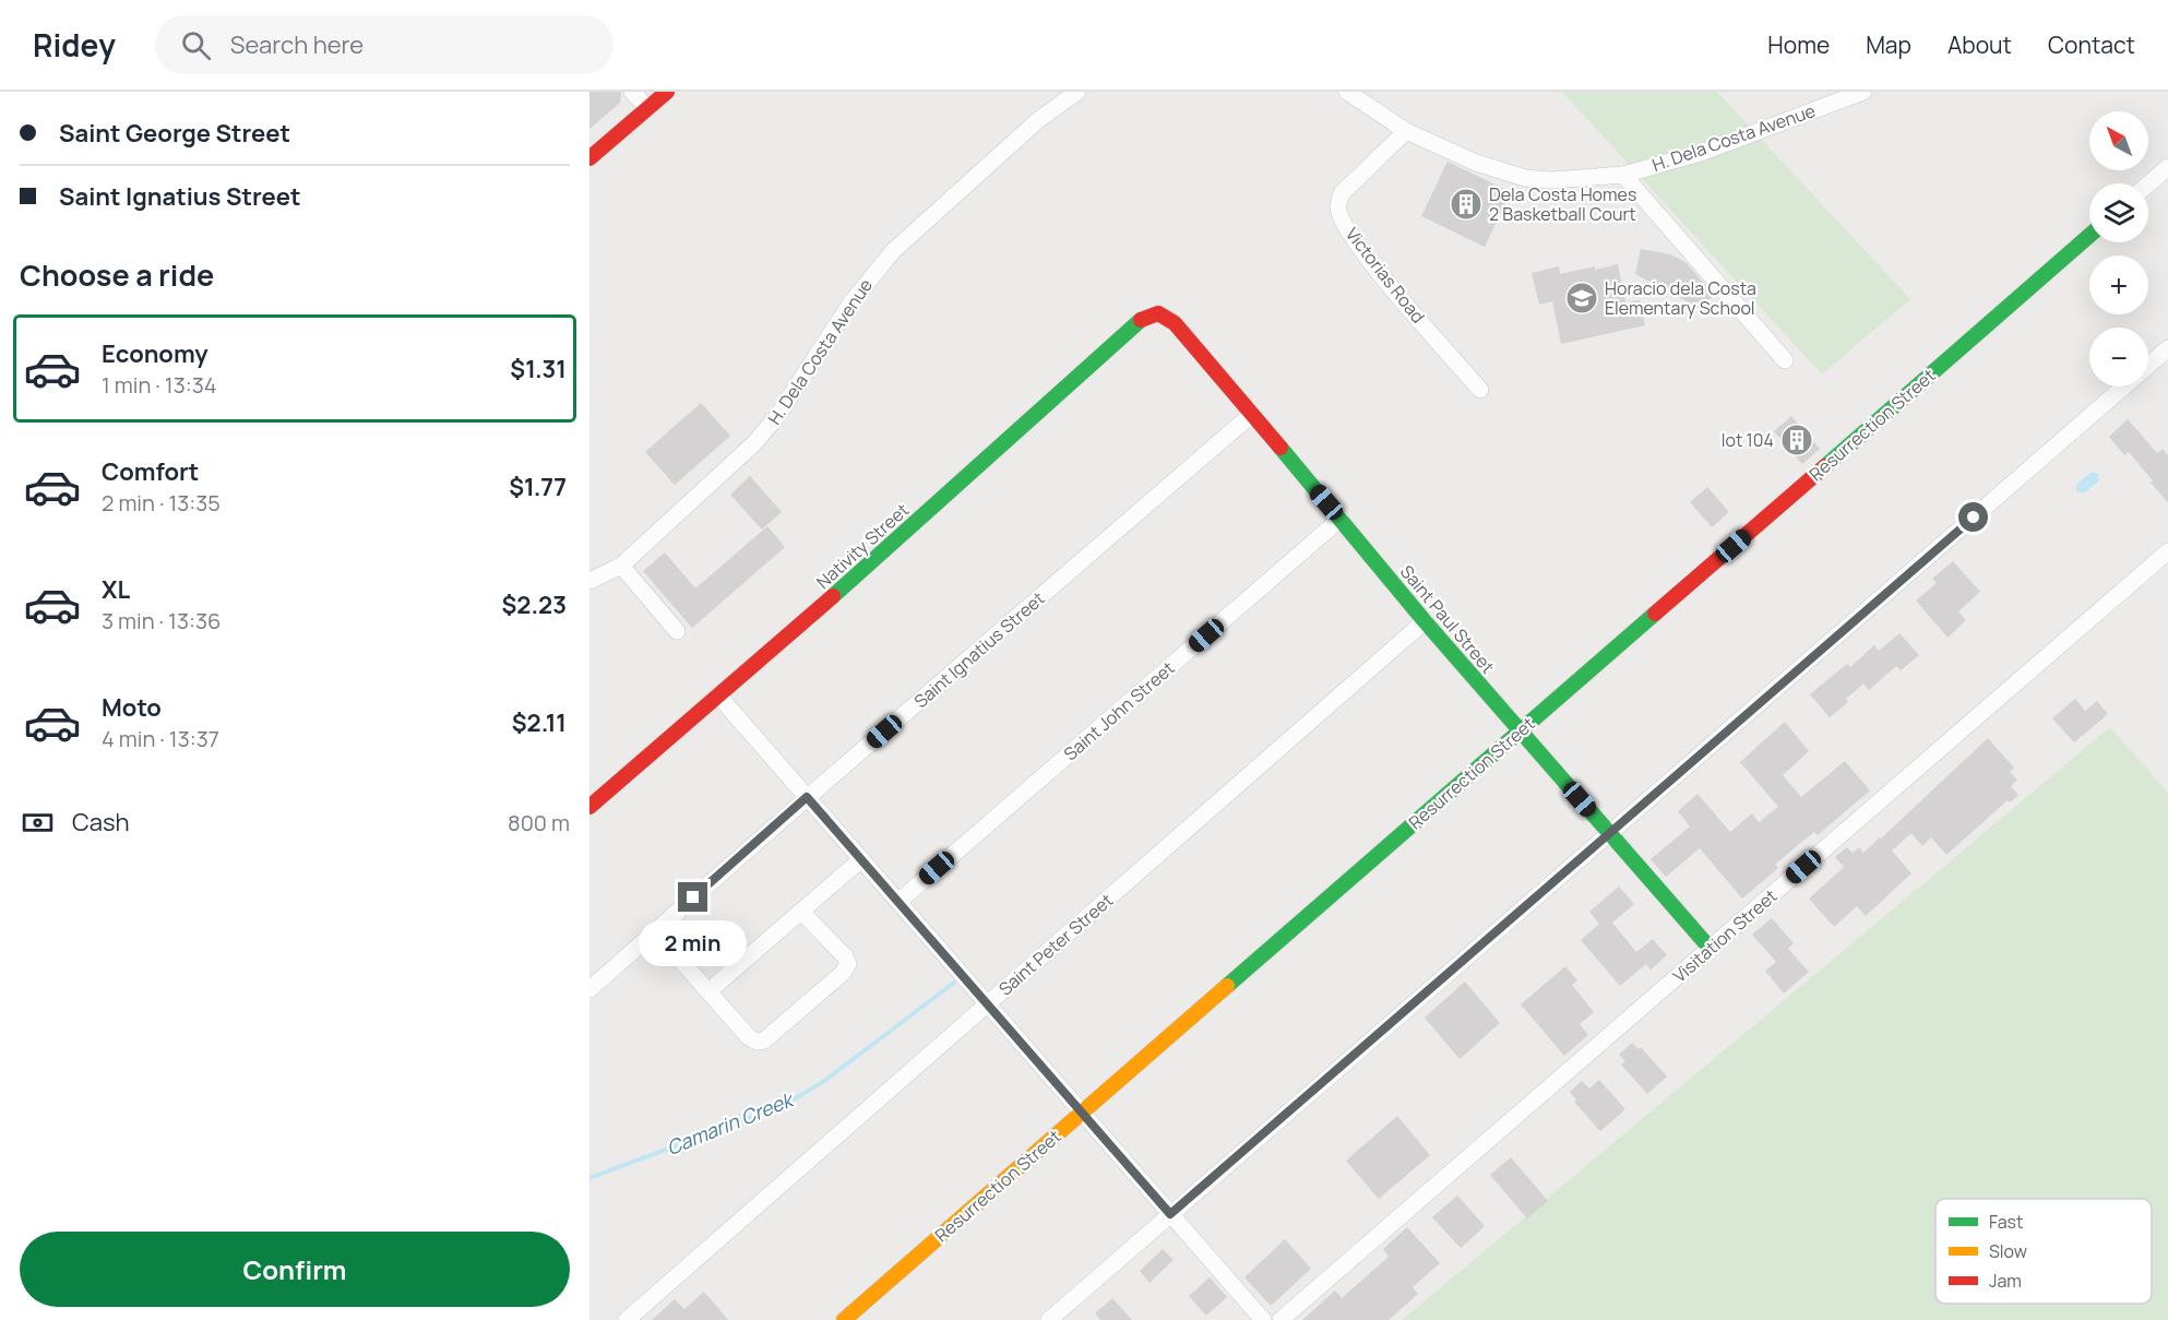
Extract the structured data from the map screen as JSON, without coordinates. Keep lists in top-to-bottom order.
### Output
{
  "streets": {
    "street": [
      "H. Dela Costa Avenue",
      "Victorias Road",
      "Resurrection Street",
      "Nativity Street",
      "Saint Paul Street",
      "Saint Ignatius Street",
      "Saint John Street",
      "Visitation Street",
      "Saint Peter Street"
    ]
  },
  "crossings": [
    ["H. Dela Costa Avenue", "Victorias Road"],
    ["Resurrection Street", "Saint Paul Street"],
    ["Nativity Street", "Saint Paul Street"],
    ["Saint Paul Street", "Saint Ignatius Street"],
    ["Saint Paul Street", "Saint John Street"],
    ["Saint Paul Street", "Visitation Street"],
    ["Saint Paul Street", "Saint Peter Street"]
  ],
  "water": ["Camarin Creek"],
  "places": {
    "building": ["Dela Costa Homes 2 Basketball Court", "lot 104"],
    "school or university": ["Horacio dela Costa Elementary School"]
  },
  "legend": ["Fast", "Slow", "Jam"],
  "north": "top left",
  "page": {
    "header": "Ridey",
    "search": "Search here",
    "nav": [
      "Home",
      "Map",
      "About",
      "Contact"
    ],
    "banner": ["Saint George Street", "Saint Ignatius Street"],
    "map_buttons": ["+", "−"],
    "heading": "Choose a ride",
    "list": [
      {
        "name": "Economy",
        "note": "1 min · 13:34",
        "value": "$1.31"
      },
      {
        "name": "Comfort",
        "note": "2 min · 13:35",
        "value": "$1.77"
      },
      {
        "name": "XL",
        "note": "3 min · 13:36",
        "value": "$2.23"
      },
      {
        "name": "Moto",
        "note": "4 min · 13:37",
        "value": "$2.11"
      }
    ],
    "pay": ["Cash", "800 m"],
    "bubble": "2 min",
    "buttons": "Confirm"
  }
}
